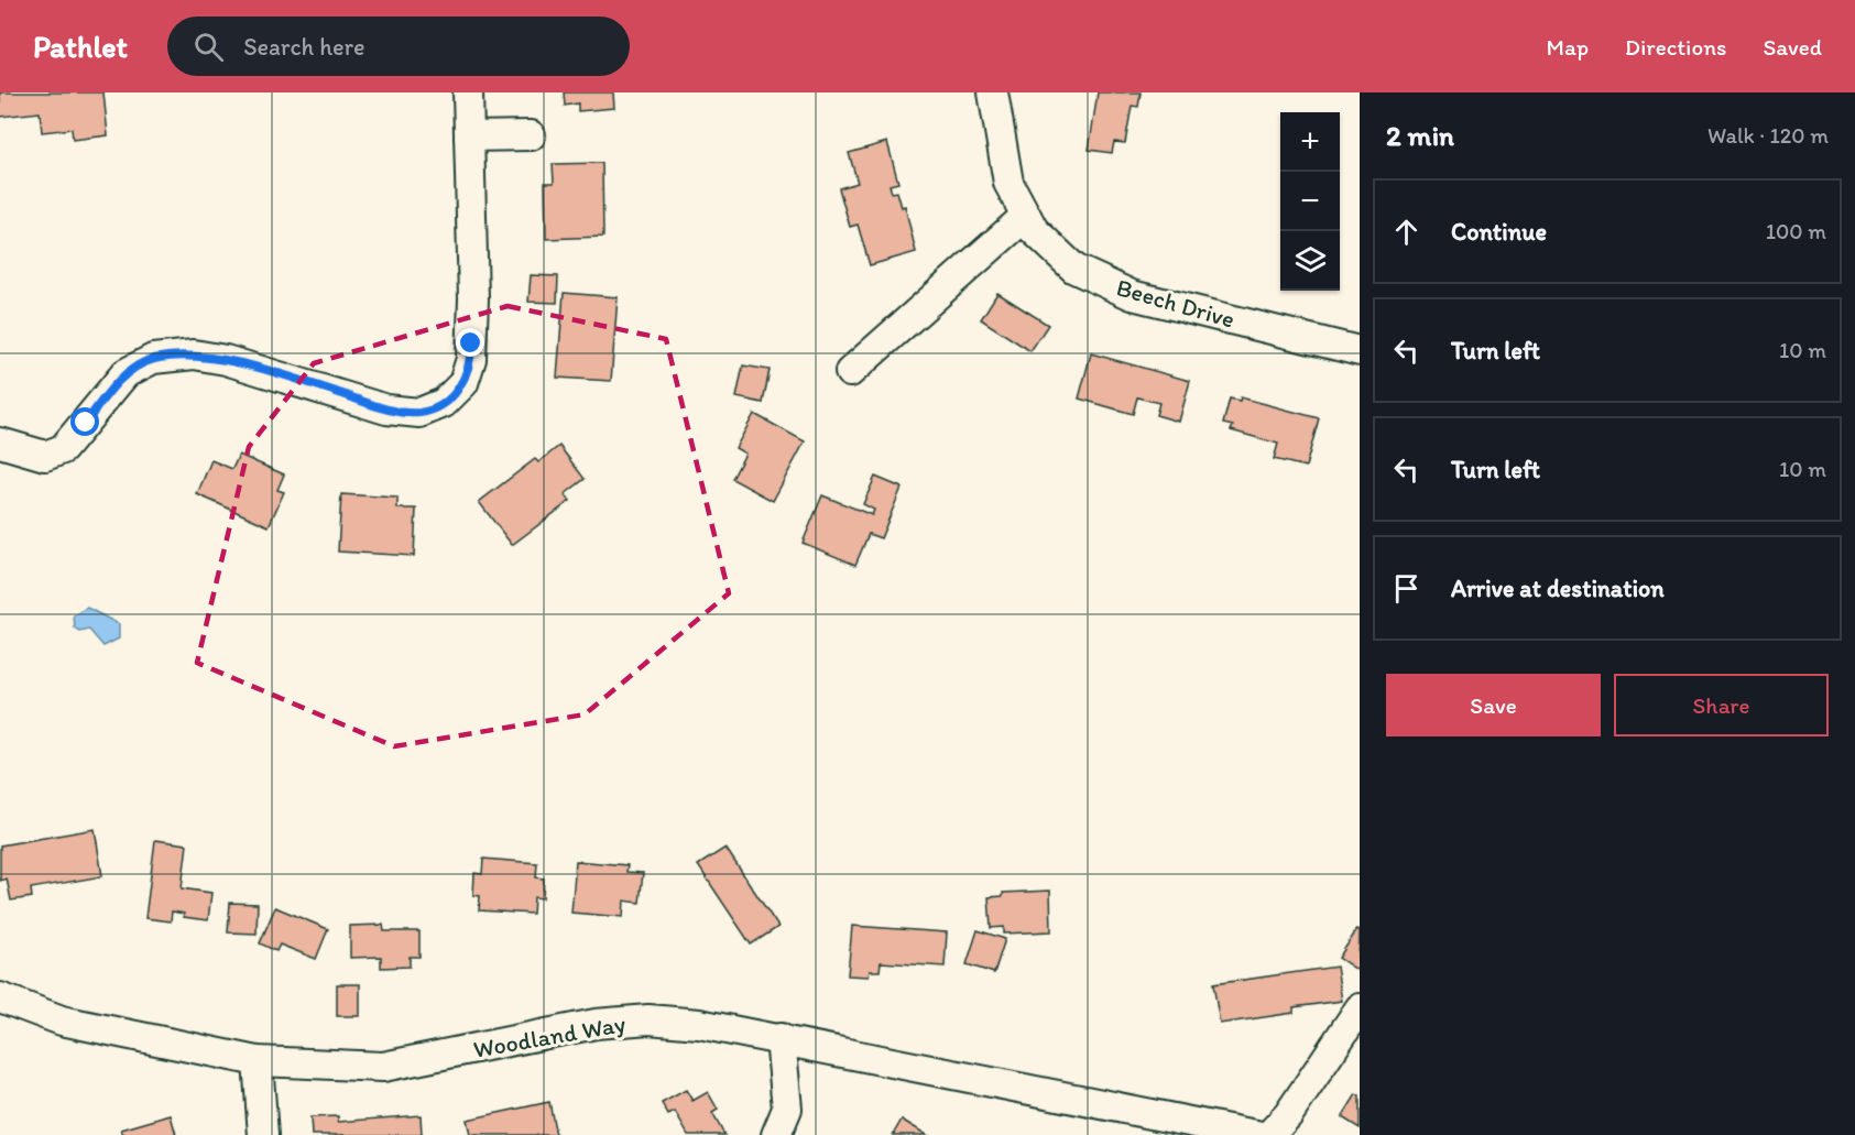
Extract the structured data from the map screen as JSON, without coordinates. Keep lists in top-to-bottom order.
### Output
{
  "streets": {
    "street": ["Beech Drive", "Woodland Way"]
  },
  "page": {
    "header": "Pathlet",
    "search": "Search here",
    "nav": ["Map", "Directions", "Saved"],
    "heading": ["2 min", "Walk · 120 m"],
    "map_buttons": ["+", "−"],
    "list": [
      ["Continue", "100 m"],
      ["Turn left", "10 m"],
      ["Turn left", "10 m"],
      "Arrive at destination"
    ],
    "buttons": ["Save", "Share"]
  }
}
